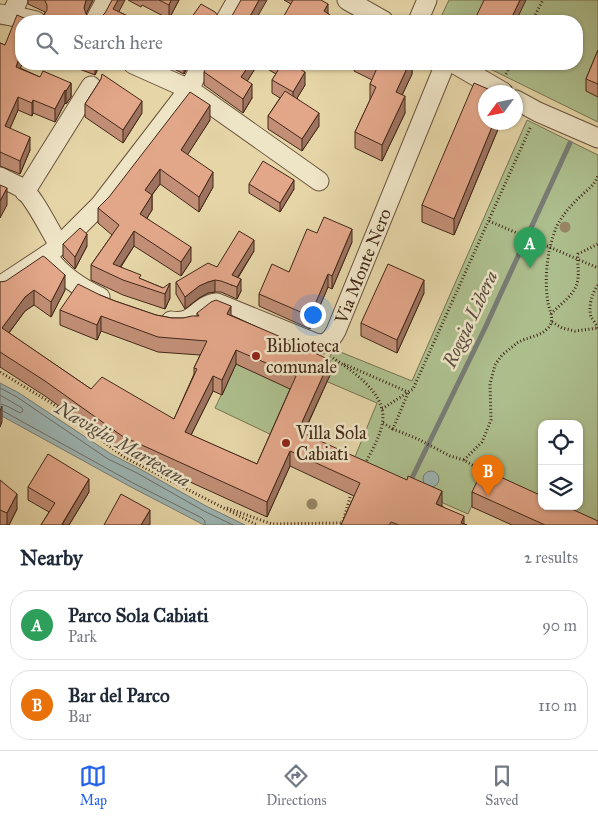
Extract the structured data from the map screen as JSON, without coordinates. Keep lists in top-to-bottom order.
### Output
{
  "streets": {
    "street": ["Via Monte Nero"]
  },
  "water": ["Roggia Libera", "Naviglio Martesana"],
  "places": ["Biblioteca comunale", "Villa Sola Cabiati"],
  "north": "bottom left",
  "page": {
    "search": "Search here",
    "pins": ["A", "B"],
    "heading": ["Nearby", "2 results"],
    "list": [
      {
        "mark": "A",
        "name": "Parco Sola Cabiati",
        "note": "Park",
        "value": "90 m"
      },
      {
        "mark": "B",
        "name": "Bar del Parco",
        "note": "Bar",
        "value": "110 m"
      }
    ],
    "nav": ["Map", "Directions", "Saved"]
  }
}
